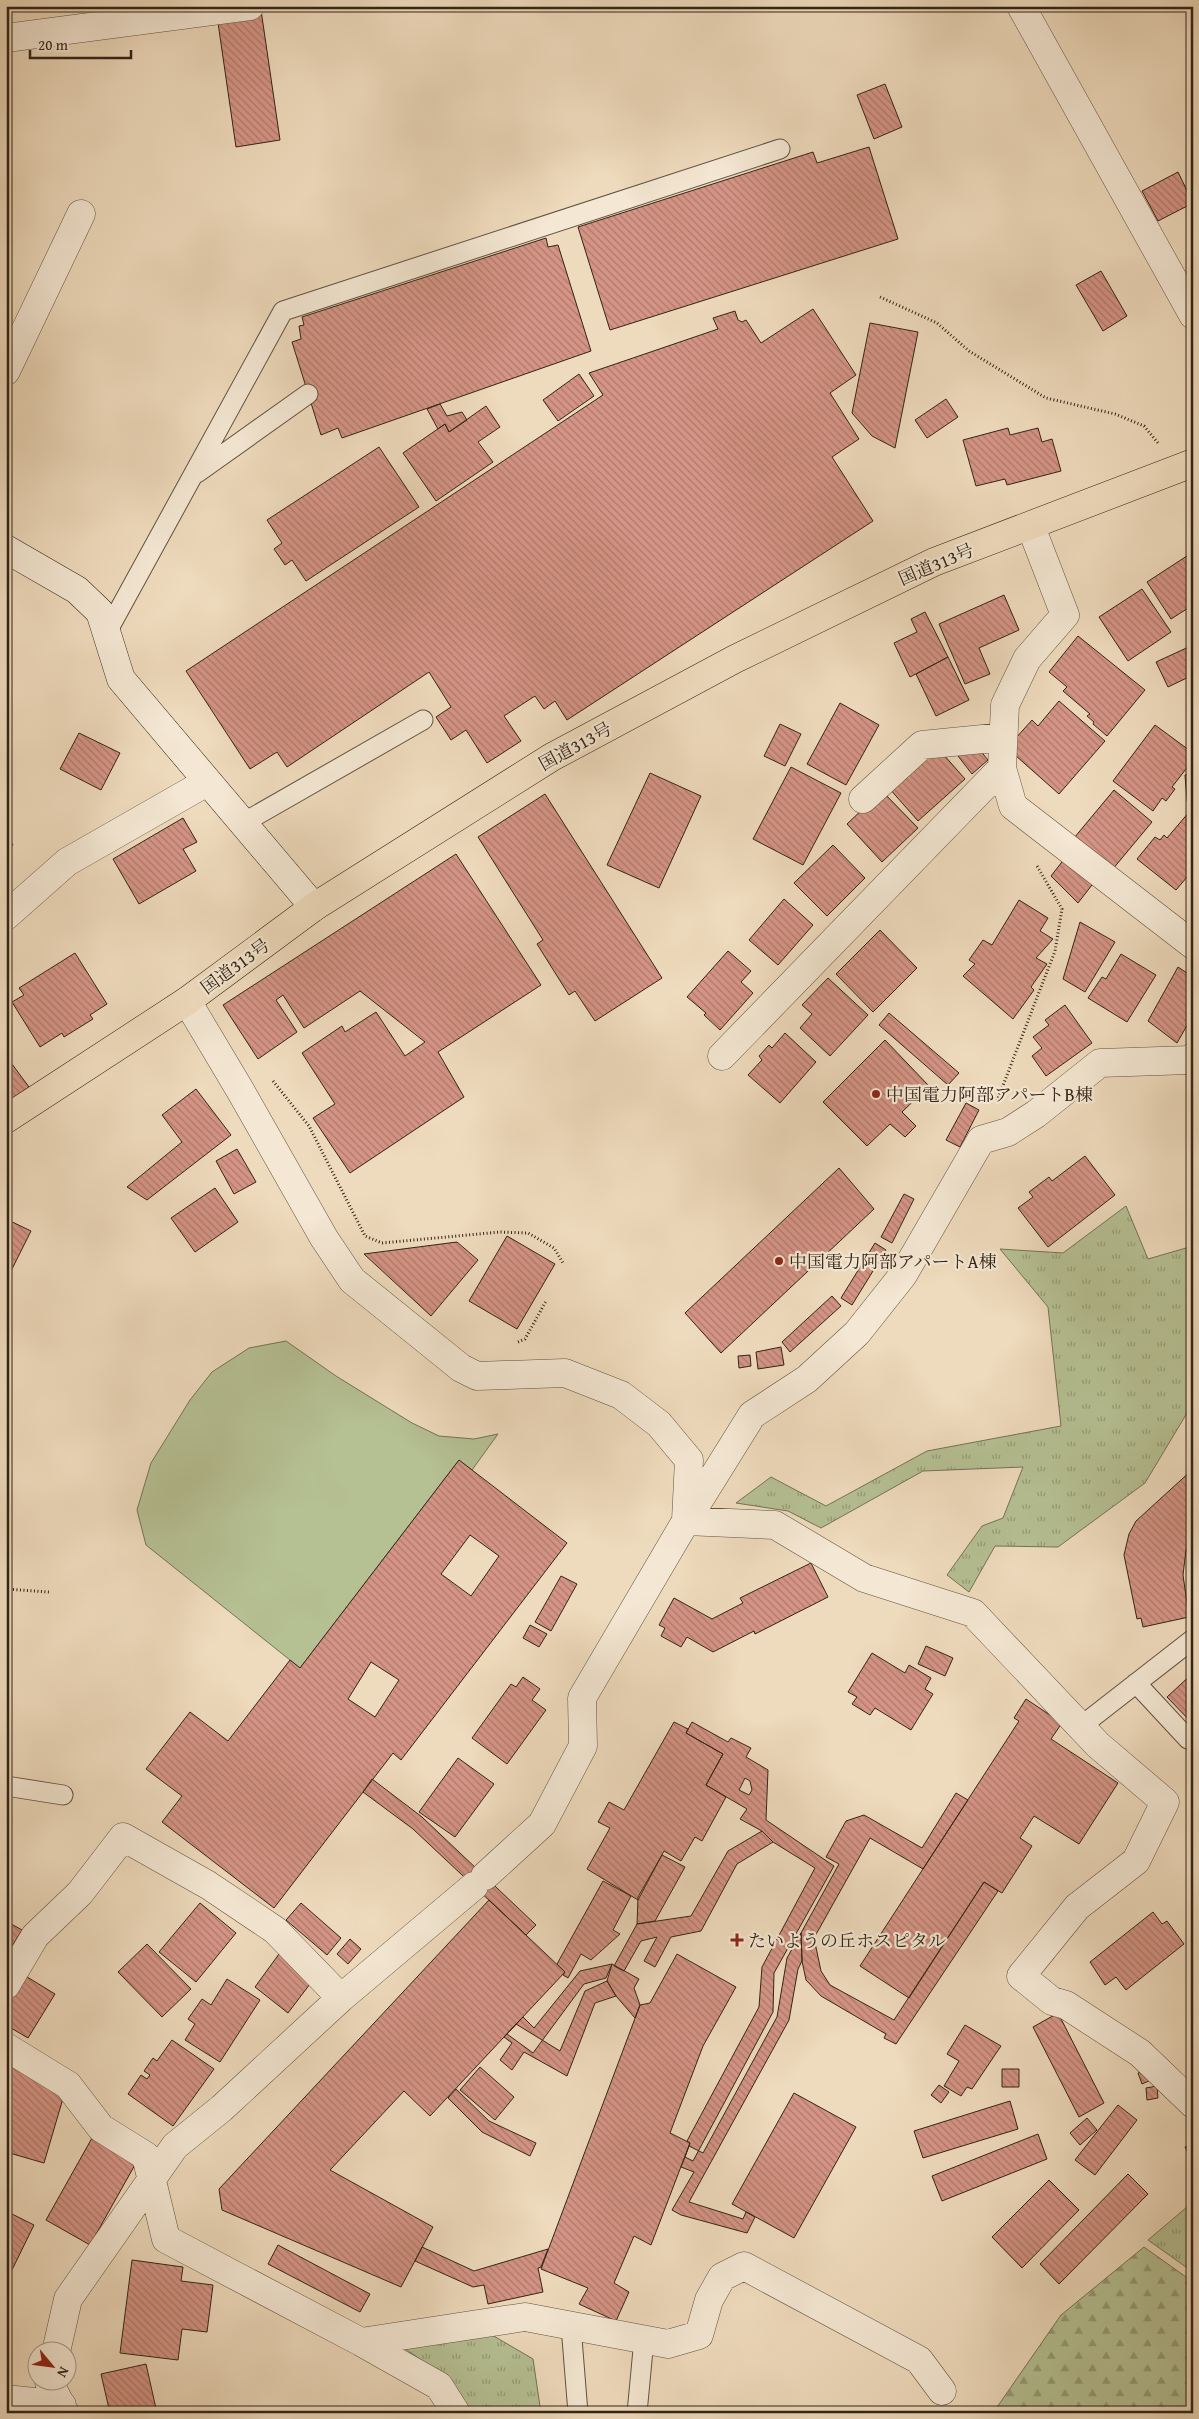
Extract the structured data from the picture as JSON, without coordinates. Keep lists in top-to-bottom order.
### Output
{
  "streets": {
    "highway": ["国道313号"]
  },
  "places": {
    "other": ["中国電力阿部アパートB棟", "中国電力阿部アパートA棟"],
    "health": ["たいようの丘ホスピタル"]
  },
  "scale_bar": "20 m",
  "north": "bottom right"
}
